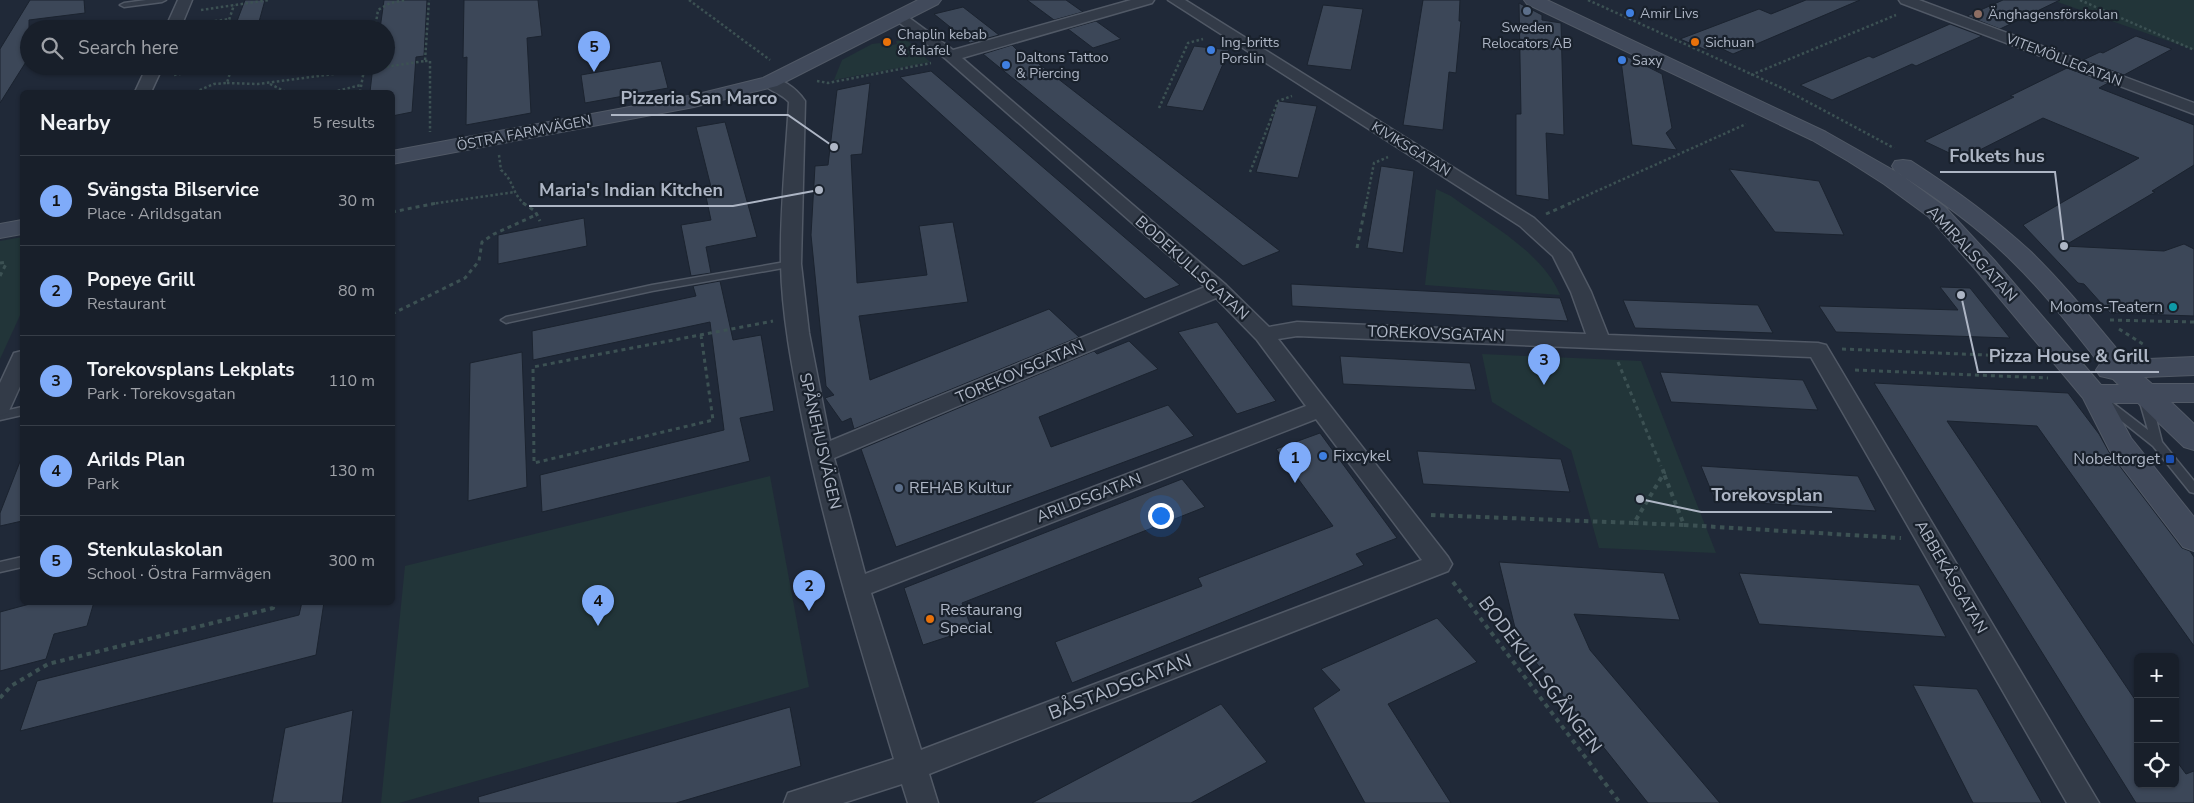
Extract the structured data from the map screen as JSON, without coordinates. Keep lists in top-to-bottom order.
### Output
{
  "streets": {
    "main road": ["ÖSTRA FARMVÄGEN", "AMIRALSGATAN"],
    "street": [
      "VITEMÖLLEGATAN",
      "KIVIKSGATAN",
      "BODEKULLSGATAN",
      "TOREKOVSGATAN",
      "SPÅNEHUSVÄGEN",
      "ARILDSGATAN",
      "ABBEKÅSGATAN",
      "BÅSTADSGATAN"
    ],
    "path": ["BODEKULLSGÅNGEN"]
  },
  "crossings": [
    ["ÖSTRA FARMVÄGEN", "BODEKULLSGATAN"],
    ["ÖSTRA FARMVÄGEN", "SPÅNEHUSVÄGEN"],
    ["KIVIKSGATAN", "TOREKOVSGATAN"],
    ["BODEKULLSGATAN", "TOREKOVSGATAN"],
    ["BODEKULLSGATAN", "ARILDSGATAN"],
    ["BODEKULLSGATAN", "BODEKULLSGÅNGEN"],
    ["BODEKULLSGATAN", "BÅSTADSGATAN"],
    ["TOREKOVSGATAN", "SPÅNEHUSVÄGEN"],
    ["TOREKOVSGATAN", "ABBEKÅSGATAN"],
    ["SPÅNEHUSVÄGEN", "ARILDSGATAN"],
    ["SPÅNEHUSVÄGEN", "BÅSTADSGATAN"],
    ["BODEKULLSGÅNGEN", "BÅSTADSGATAN"]
  ],
  "places": {
    "other": [
      "Sweden Relocators AB",
      "Amir Livs",
      "Änghagensförskolan",
      "Chaplin kebab & falafel",
      "Sichuan",
      "Ing-britts Porslin",
      "Saxy",
      "Daltons Tattoo & Piercing",
      "Pizzeria San Marco",
      "Maria's Indian Kitchen",
      "Folkets hus",
      "Pizza House & Grill",
      "Mooms-Teatern",
      "Fixcykel",
      "REHAB Kultur",
      "Torekovsplan",
      "Restaurang Special"
    ],
    "transit": ["Nobeltorget"]
  },
  "page": {
    "search": "Search here",
    "pins": [
      "5",
      "3",
      "1",
      "2",
      "4"
    ],
    "heading": ["Nearby", "5 results"],
    "list": [
      {
        "mark": "1",
        "name": "Svängsta Bilservice",
        "note": "Place · Arildsgatan",
        "value": "30 m"
      },
      {
        "mark": "2",
        "name": "Popeye Grill",
        "note": "Restaurant",
        "value": "80 m"
      },
      {
        "mark": "3",
        "name": "Torekovsplans Lekplats",
        "note": "Park · Torekovsgatan",
        "value": "110 m"
      },
      {
        "mark": "4",
        "name": "Arilds Plan",
        "note": "Park",
        "value": "130 m"
      },
      {
        "mark": "5",
        "name": "Stenkulaskolan",
        "note": "School · Östra Farmvägen",
        "value": "300 m"
      }
    ],
    "map_buttons": ["+", "−"]
  }
}
